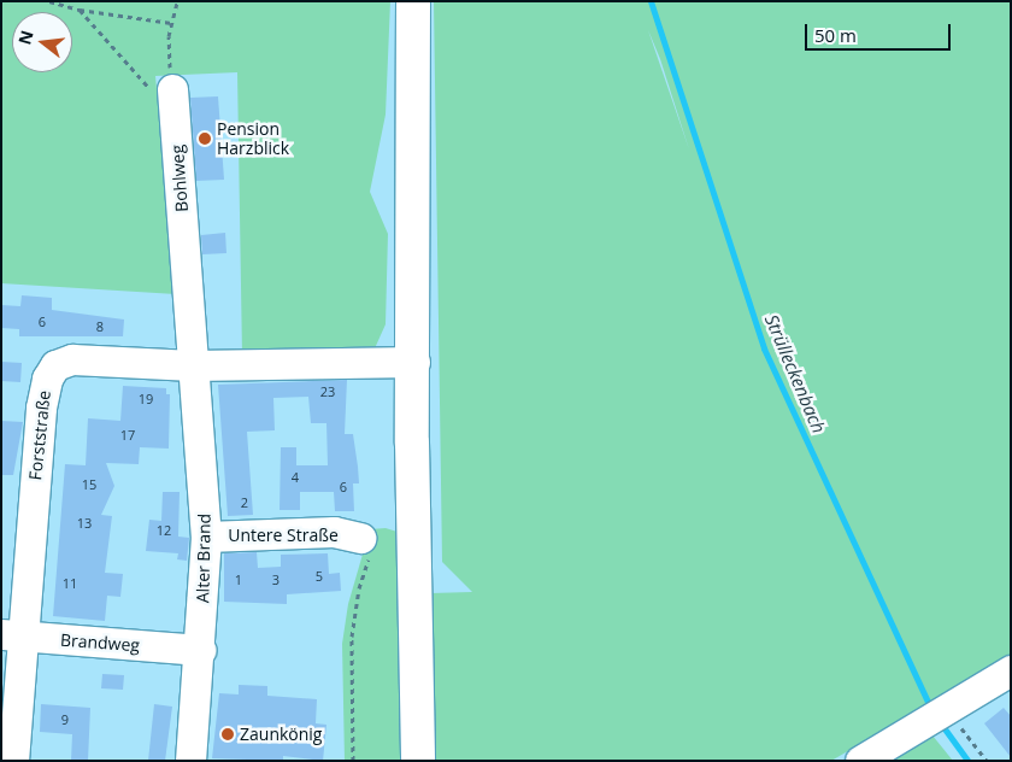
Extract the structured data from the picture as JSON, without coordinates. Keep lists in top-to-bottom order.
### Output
{
  "streets": {
    "street": [
      "Bohlweg",
      "Forststraße",
      "Untere Straße",
      "Alter Brand",
      "Brandweg"
    ]
  },
  "crossings": [
    ["Bohlweg", "Forststraße"],
    ["Bohlweg", "Alter Brand"],
    ["Forststraße", "Alter Brand"],
    ["Forststraße", "Brandweg"],
    ["Untere Straße", "Alter Brand"],
    ["Alter Brand", "Brandweg"]
  ],
  "water": ["Strülleckenbach"],
  "places": ["Pension Harzblick", "Zaunkönig"],
  "house_numbers": [
    "6",
    "8",
    "23",
    "19",
    "17",
    "4",
    "15",
    "6",
    "2",
    "13",
    "12",
    "5",
    "1",
    "3",
    "11",
    "9"
  ],
  "scale_bar": "50 m",
  "north": "left"
}
